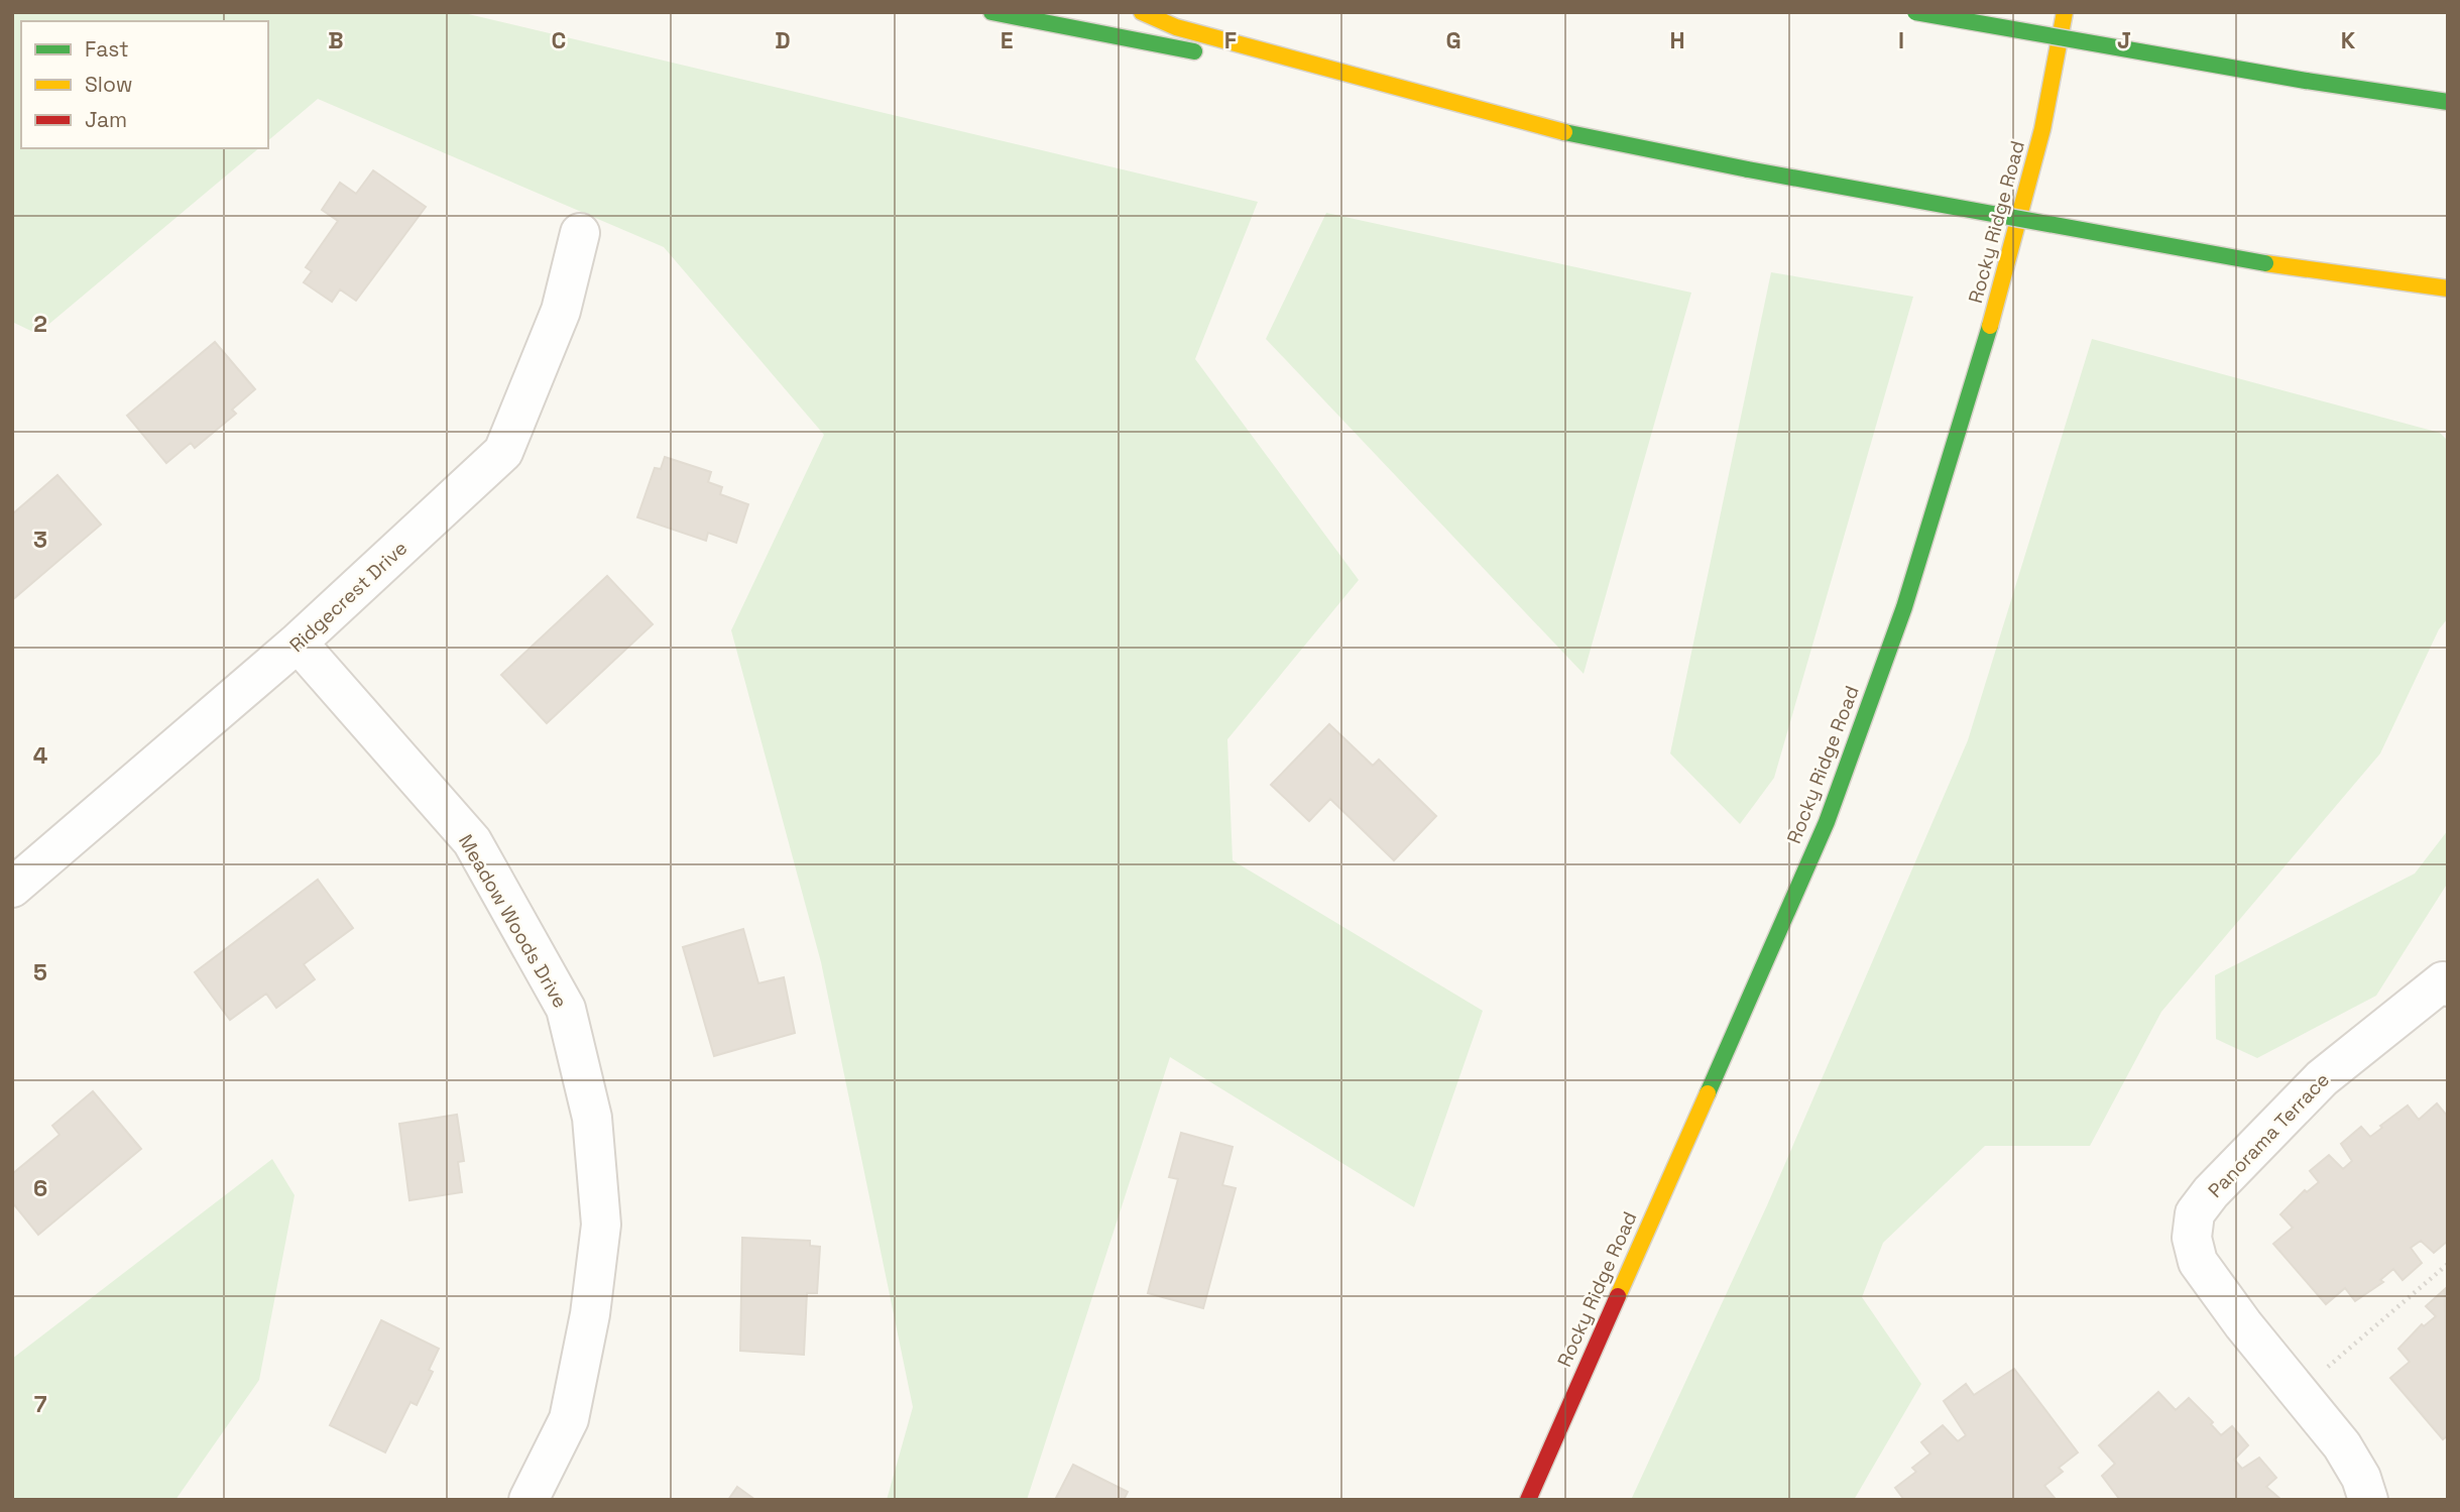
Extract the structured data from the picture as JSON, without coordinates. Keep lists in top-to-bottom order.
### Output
{
  "streets": {
    "main road": ["Rocky Ridge Road"],
    "street": ["Ridgecrest Drive", "Meadow Woods Drive", "Panorama Terrace"]
  },
  "crossings": [
    ["Ridgecrest Drive", "Meadow Woods Drive"]
  ],
  "legend": ["Fast", "Slow", "Jam"],
  "grid": {
    "columns": [
      "B",
      "C",
      "D",
      "E",
      "F",
      "G",
      "H",
      "I",
      "J",
      "K"
    ],
    "rows": [
      "2",
      "3",
      "4",
      "5",
      "6",
      "7"
    ]
  }
}
